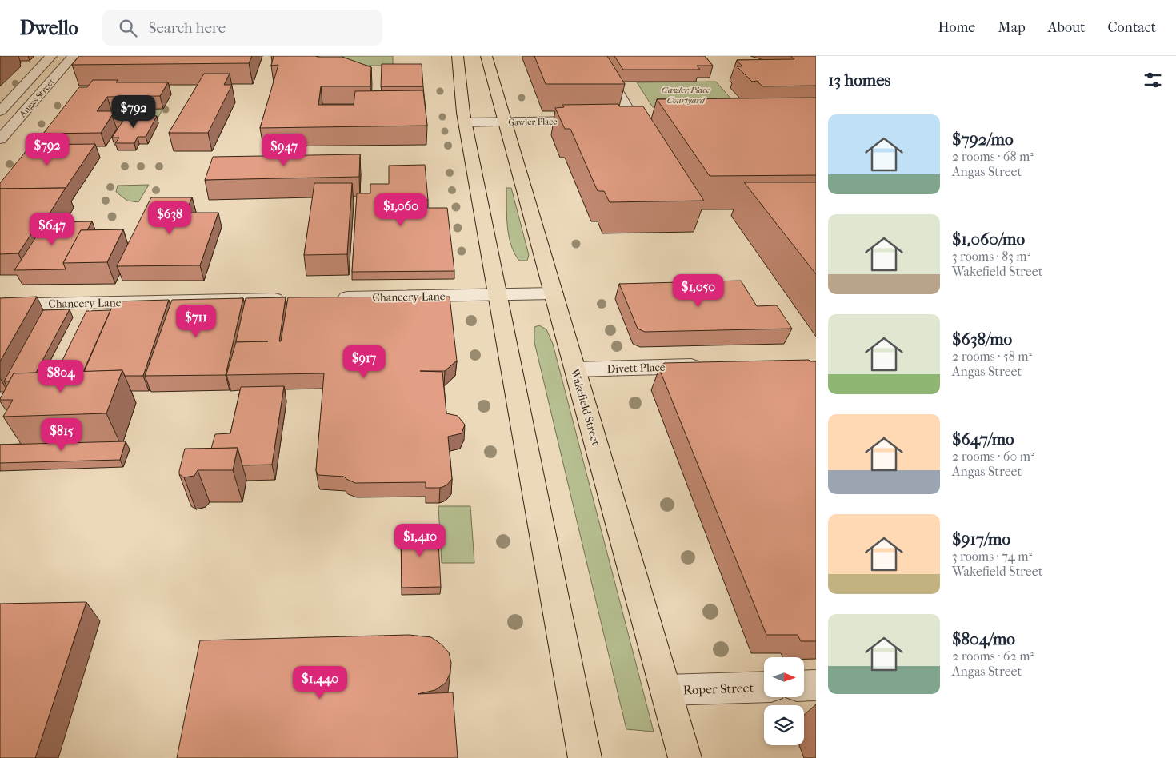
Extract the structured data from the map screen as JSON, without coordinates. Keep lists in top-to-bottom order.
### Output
{
  "streets": {
    "main road": ["Wakefield Street"],
    "street": [
      "Angas Street",
      "Gawler Place",
      "Chancery Lane",
      "Divett Place",
      "Roper Street"
    ]
  },
  "crossings": [
    ["Gawler Place", "Wakefield Street"],
    ["Chancery Lane", "Wakefield Street"],
    ["Divett Place", "Wakefield Street"],
    ["Wakefield Street", "Roper Street"]
  ],
  "parks": ["Gawler Place Courtyard"],
  "north": "right",
  "page": {
    "header": "Dwello",
    "search": "Search here",
    "nav": [
      "Home",
      "Map",
      "About",
      "Contact"
    ],
    "heading": "13 homes",
    "price": [
      "$792",
      "$792",
      "$947",
      "$1,060",
      "$638",
      "$647",
      "$1,050",
      "$711",
      "$917",
      "$804",
      "$815",
      "$1,410",
      "$1,440"
    ],
    "list": [
      {
        "name": "$792/mo",
        "note": "2 rooms · 68 m² · Angas Street"
      },
      {
        "name": "$1,060/mo",
        "note": "3 rooms · 83 m² · Wakefield Street"
      },
      {
        "name": "$638/mo",
        "note": "2 rooms · 58 m² · Angas Street"
      },
      {
        "name": "$647/mo",
        "note": "2 rooms · 60 m² · Angas Street"
      },
      {
        "name": "$917/mo",
        "note": "3 rooms · 74 m² · Wakefield Street"
      },
      {
        "name": "$804/mo",
        "note": "2 rooms · 62 m² · Angas Street"
      }
    ]
  }
}
